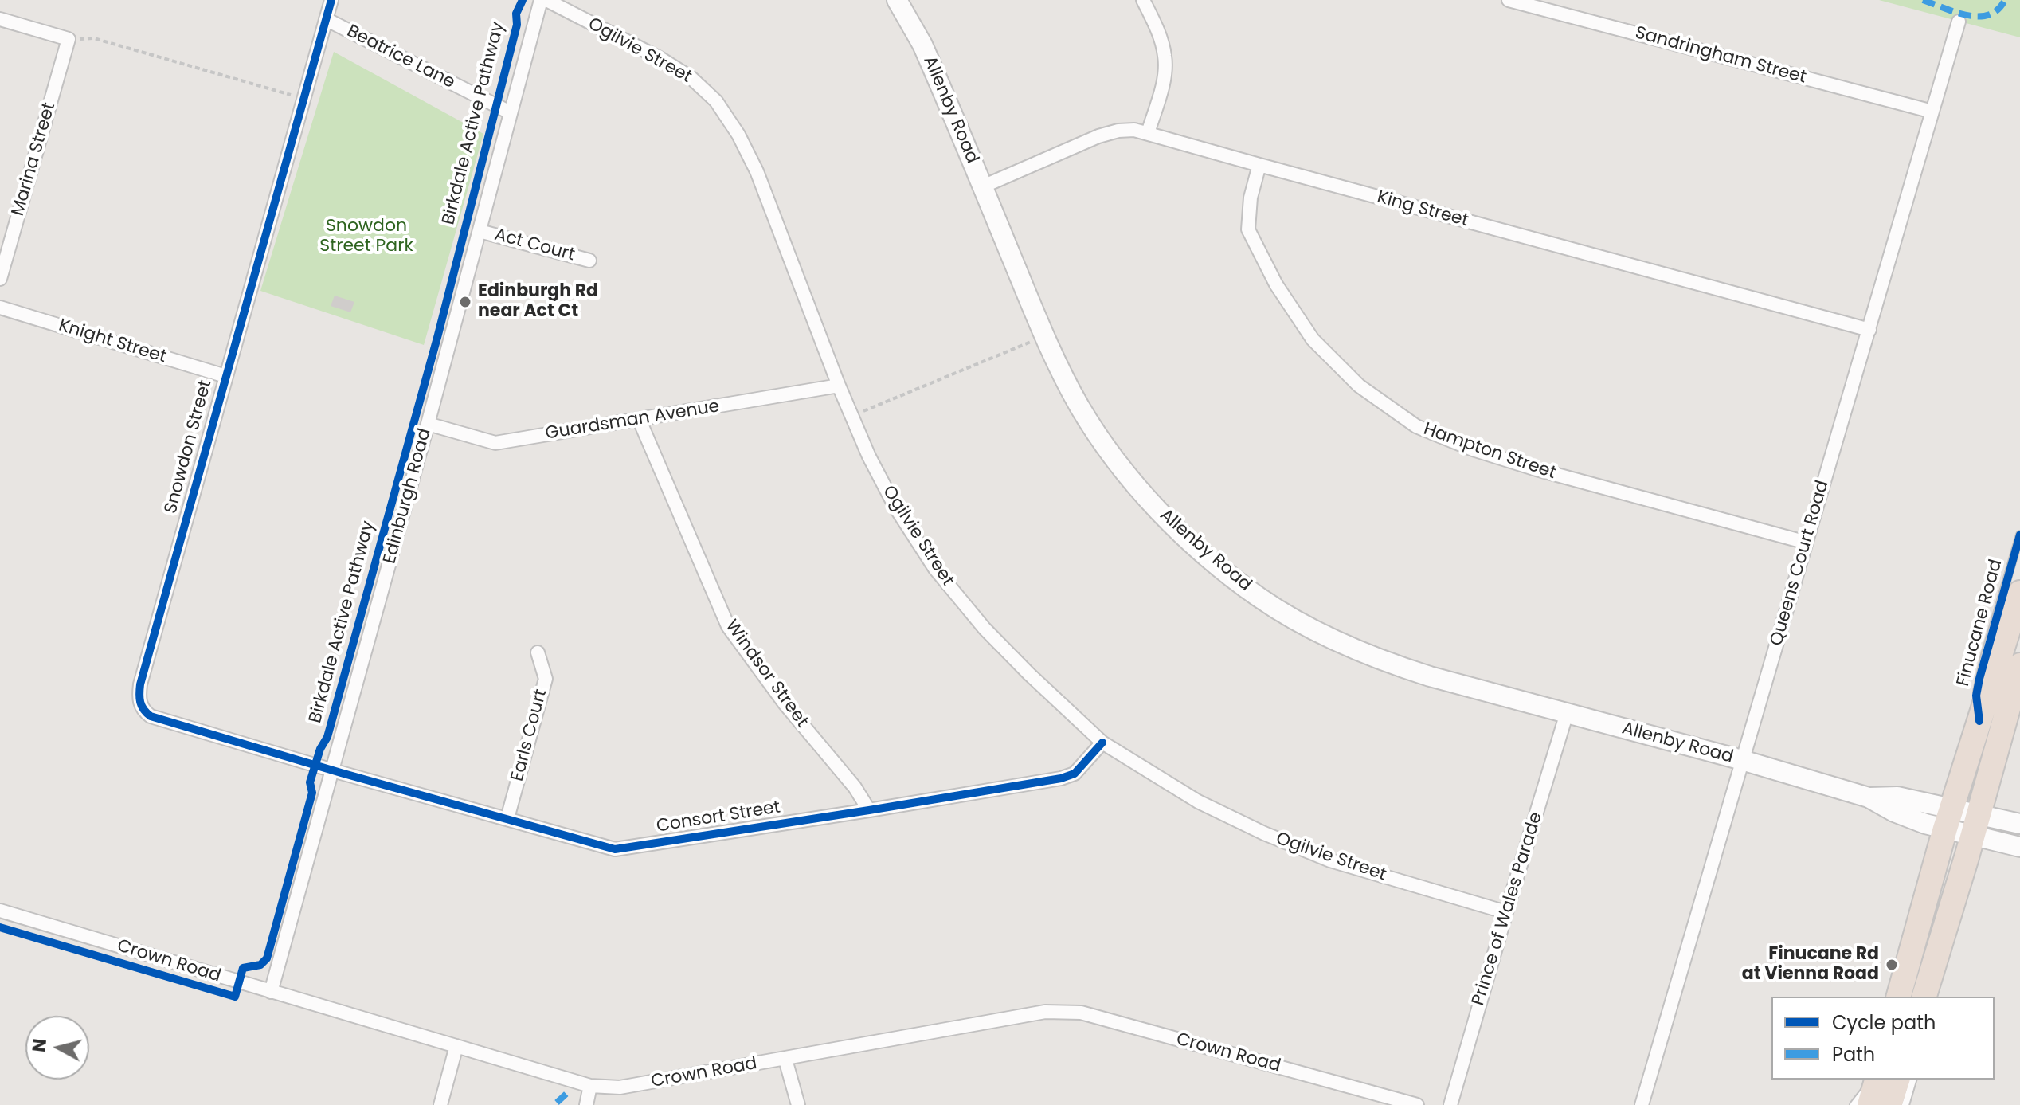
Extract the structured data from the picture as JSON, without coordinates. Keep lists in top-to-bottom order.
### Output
{
  "streets": {
    "highway": ["Finucane Road"],
    "main road": ["Allenby Road"],
    "street": [
      "Ogilvie Street",
      "Sandringham Street",
      "Beatrice Lane",
      "Marina Street",
      "King Street",
      "Act Court",
      "Knight Street",
      "Guardsman Avenue",
      "Snowdon Street",
      "Hampton Street",
      "Edinburgh Road",
      "Queens Court Road",
      "Windsor Street",
      "Earls Court",
      "Consort Street",
      "Prince of Wales Parade",
      "Crown Road"
    ],
    "cycle path": ["Birkdale Active Pathway"]
  },
  "crossings": [
    ["Ogilvie Street", "Guardsman Avenue"],
    ["Ogilvie Street", "Consort Street"],
    ["Ogilvie Street", "Prince of Wales Parade"],
    ["Sandringham Street", "Queens Court Road"],
    ["Beatrice Lane", "Snowdon Street"],
    ["Beatrice Lane", "Edinburgh Road"],
    ["Allenby Road", "King Street"],
    ["Allenby Road", "Queens Court Road"],
    ["Allenby Road", "Finucane Road"],
    ["Allenby Road", "Prince of Wales Parade"],
    ["King Street", "Hampton Street"],
    ["King Street", "Queens Court Road"],
    ["Act Court", "Edinburgh Road"],
    ["Knight Street", "Snowdon Street"],
    ["Guardsman Avenue", "Edinburgh Road"],
    ["Guardsman Avenue", "Windsor Street"],
    ["Snowdon Street", "Edinburgh Road"],
    ["Snowdon Street", "Consort Street"],
    ["Hampton Street", "Queens Court Road"],
    ["Edinburgh Road", "Consort Street"],
    ["Edinburgh Road", "Crown Road"],
    ["Windsor Street", "Consort Street"],
    ["Earls Court", "Consort Street"]
  ],
  "parks": ["Snowdon Street Park"],
  "places": ["Edinburgh Rd near Act Ct", "Finucane Rd at Vienna Road"],
  "legend": ["Cycle path", "Path"],
  "north": "left"
}
